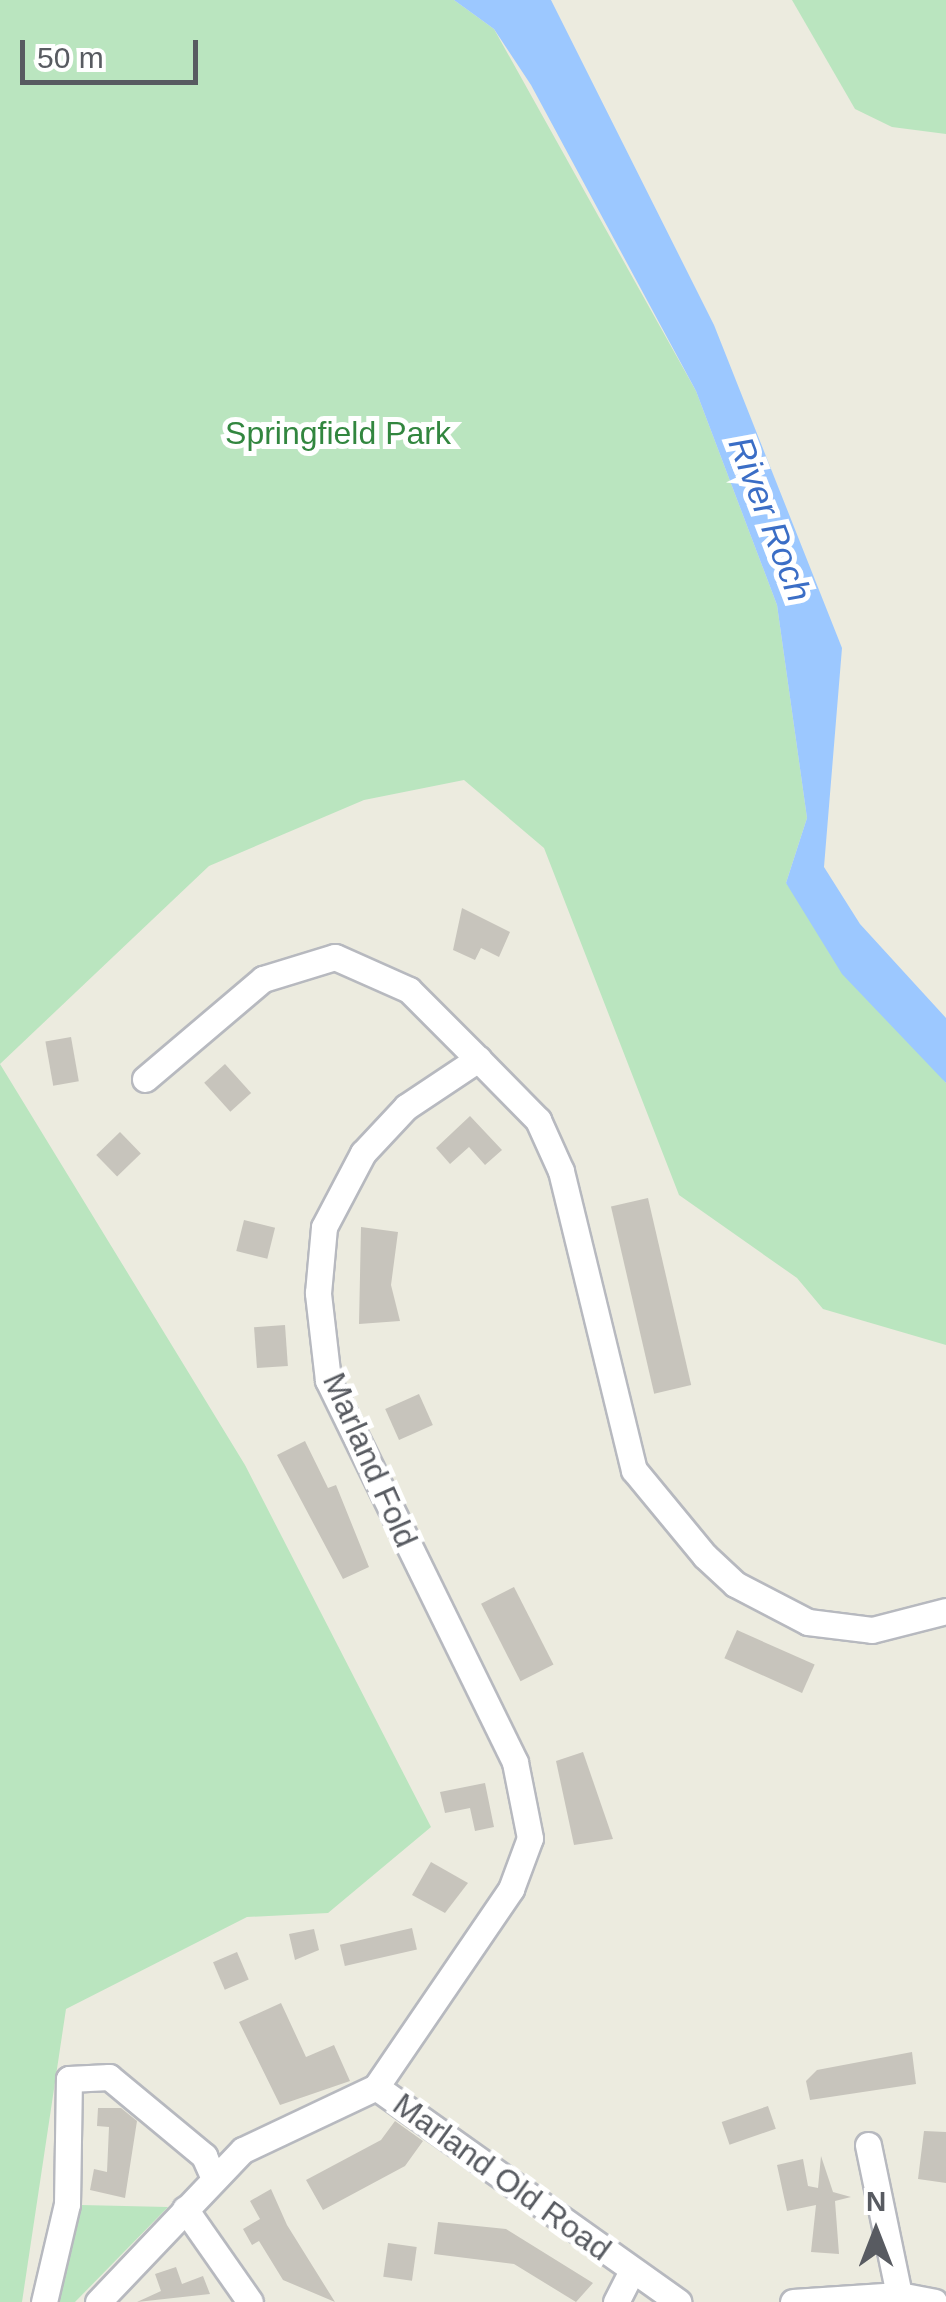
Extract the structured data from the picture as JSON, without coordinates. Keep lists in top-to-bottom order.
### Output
{
  "streets": {
    "street": ["Marland Fold", "Marland Old Road"]
  },
  "crossings": [
    ["Marland Fold", "Marland Old Road"]
  ],
  "water": ["River Roch"],
  "parks": ["Springfield Park"],
  "scale_bar": "50 m",
  "north": "top"
}
